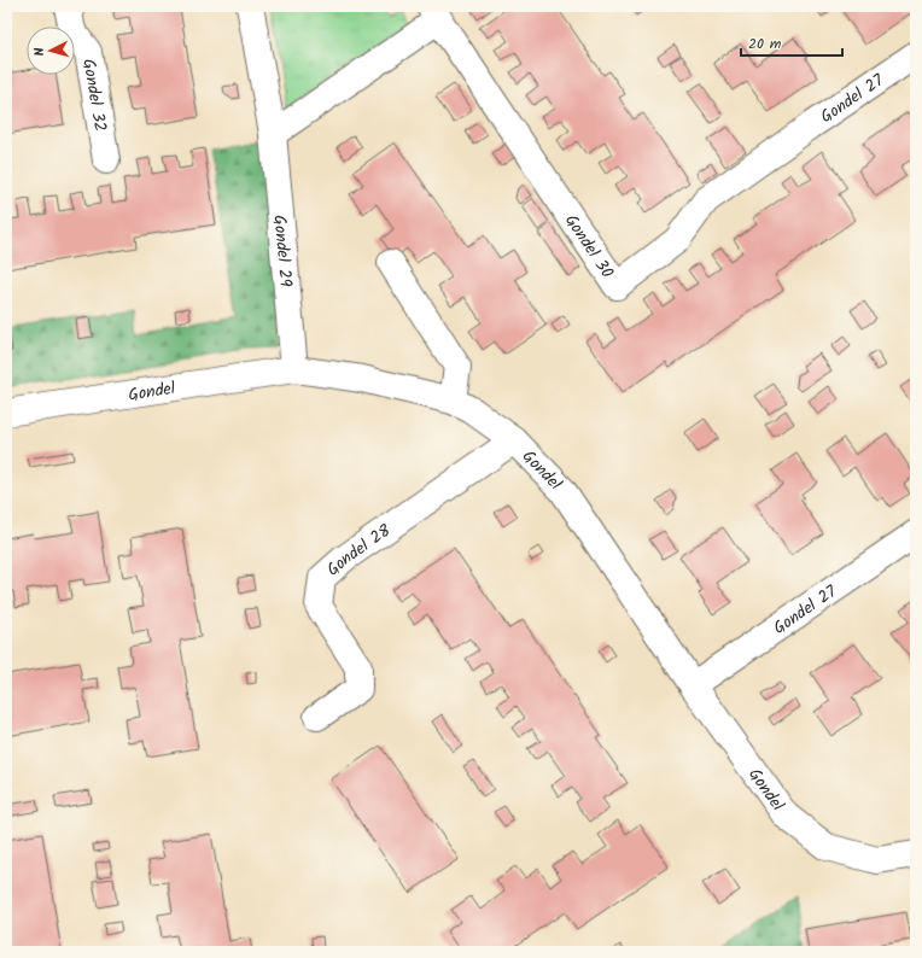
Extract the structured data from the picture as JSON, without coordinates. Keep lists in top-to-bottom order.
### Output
{
  "streets": {
    "street": [
      "Gondel 32",
      "Gondel 27",
      "Gondel 30",
      "Gondel 29",
      "Gondel",
      "Gondel 28"
    ]
  },
  "crossings": [
    ["Gondel 27", "Gondel 30"],
    ["Gondel 27", "Gondel"],
    ["Gondel 29", "Gondel"],
    ["Gondel", "Gondel 28"]
  ],
  "scale_bar": "20 m",
  "north": "left"
}
